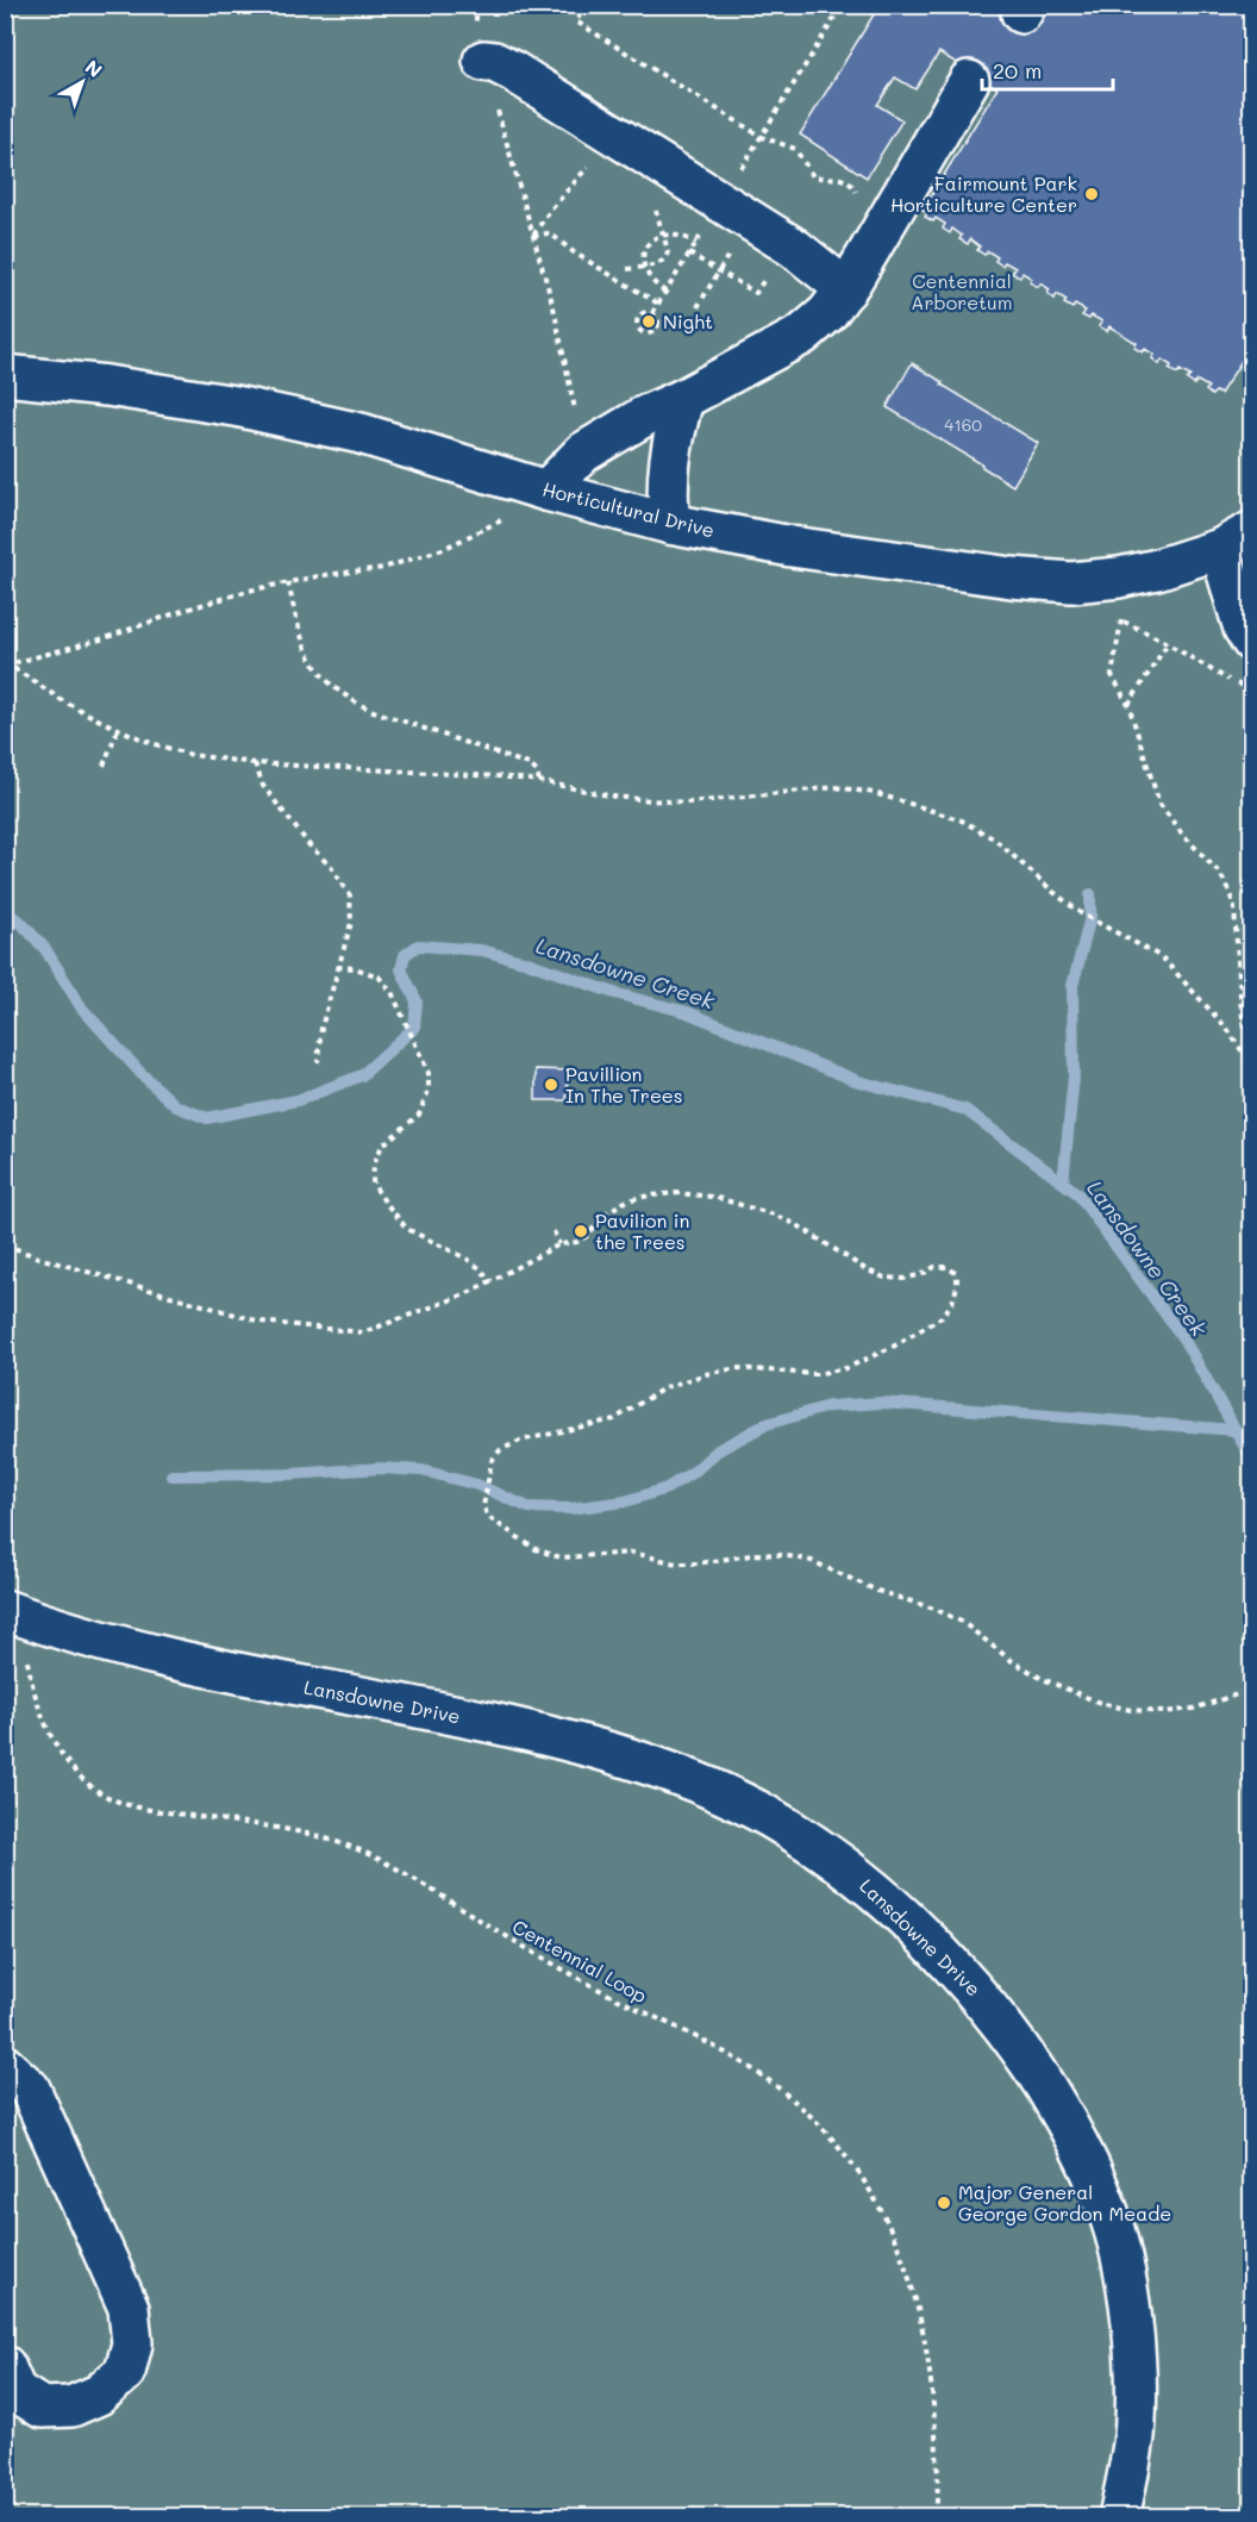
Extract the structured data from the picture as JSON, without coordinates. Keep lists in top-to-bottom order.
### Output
{
  "streets": {
    "street": ["Horticultural Drive", "Lansdowne Drive"],
    "path": ["Centennial Loop"]
  },
  "crossings": [
    ["Lansdowne Drive", "Centennial Loop"]
  ],
  "water": ["Lansdowne Creek"],
  "parks": ["Centennial Arboretum"],
  "places": [
    "Fairmount Park Horticulture Center",
    "Night",
    "Pavillion In The Trees",
    "Pavilion in the Trees",
    "Major General George Gordon Meade"
  ],
  "house_numbers": ["4160"],
  "scale_bar": "20 m",
  "north": "top right"
}
